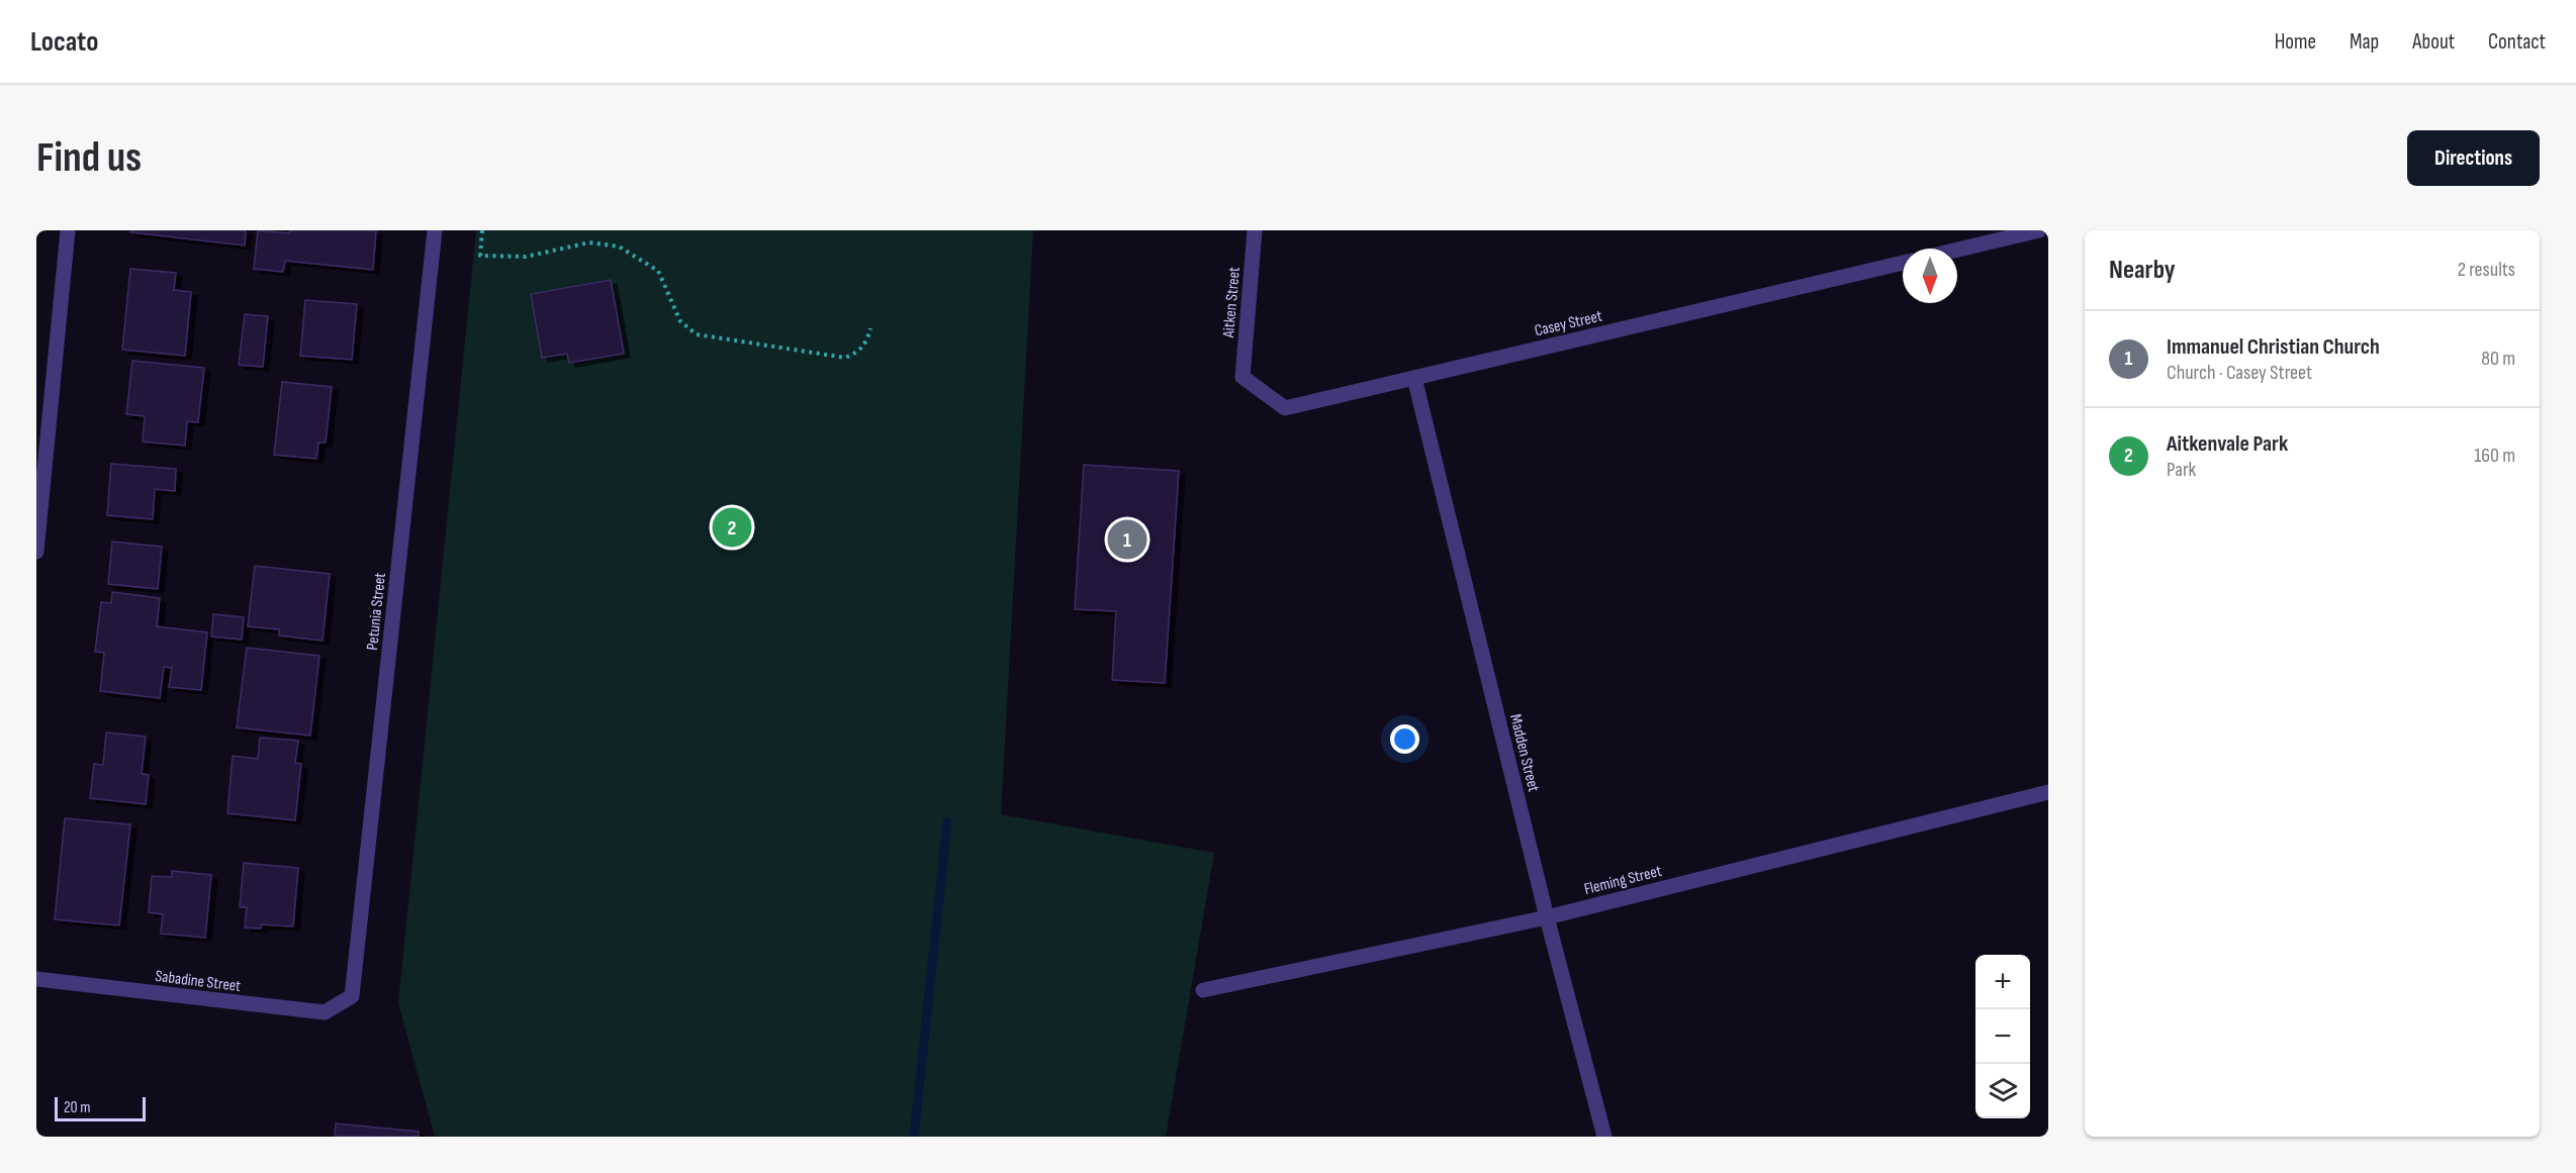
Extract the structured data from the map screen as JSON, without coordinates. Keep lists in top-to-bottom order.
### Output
{
  "streets": {
    "street": [
      "Aitken Street",
      "Casey Street",
      "Petunia Street",
      "Madden Street",
      "Fleming Street",
      "Sabadine Street"
    ]
  },
  "crossings": [
    ["Aitken Street", "Casey Street"],
    ["Casey Street", "Madden Street"],
    ["Petunia Street", "Sabadine Street"],
    ["Madden Street", "Fleming Street"]
  ],
  "scale_bar": "20 m",
  "north": "bottom",
  "page": {
    "header": "Locato",
    "nav": [
      "Home",
      "Map",
      "About",
      "Contact"
    ],
    "buttons": "Directions",
    "title": "Find us",
    "heading": ["Nearby", "2 results"],
    "list": [
      {
        "mark": "1",
        "name": "Immanuel Christian Church",
        "note": "Church · Casey Street",
        "value": "80 m"
      },
      {
        "mark": "2",
        "name": "Aitkenvale Park",
        "note": "Park",
        "value": "160 m"
      }
    ],
    "pins": ["2", "1"],
    "map_buttons": ["+", "−"],
    "scale": "20 m"
  }
}
